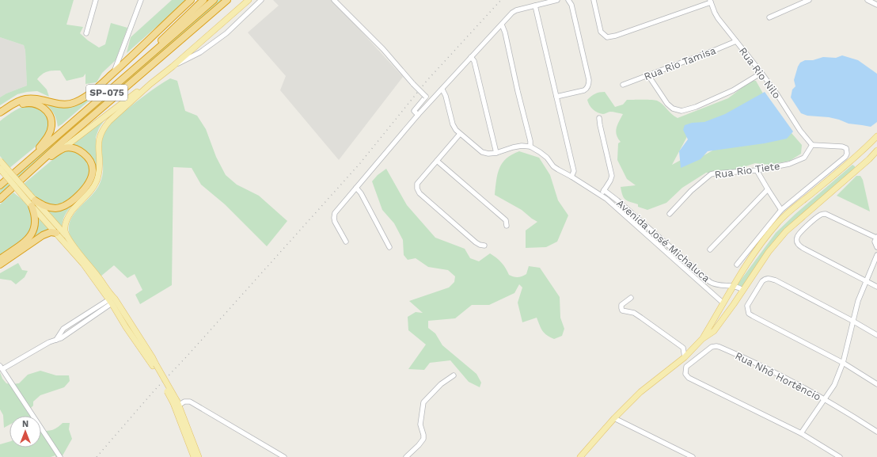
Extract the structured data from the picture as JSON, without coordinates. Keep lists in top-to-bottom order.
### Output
{
  "streets": {
    "highway": ["SP-075"],
    "street": [
      "Rua Rio Tamisa",
      "Rua Rio Nilo",
      "Rua Rio Tiete",
      "Avenida José Michaluca",
      "Rua Nhô Hortêncio"
    ]
  },
  "crossings": [
    ["Rua Rio Tamisa", "Rua Rio Nilo"],
    ["Rua Rio Nilo", "Rua Rio Tiete"]
  ],
  "north": "top"
}
